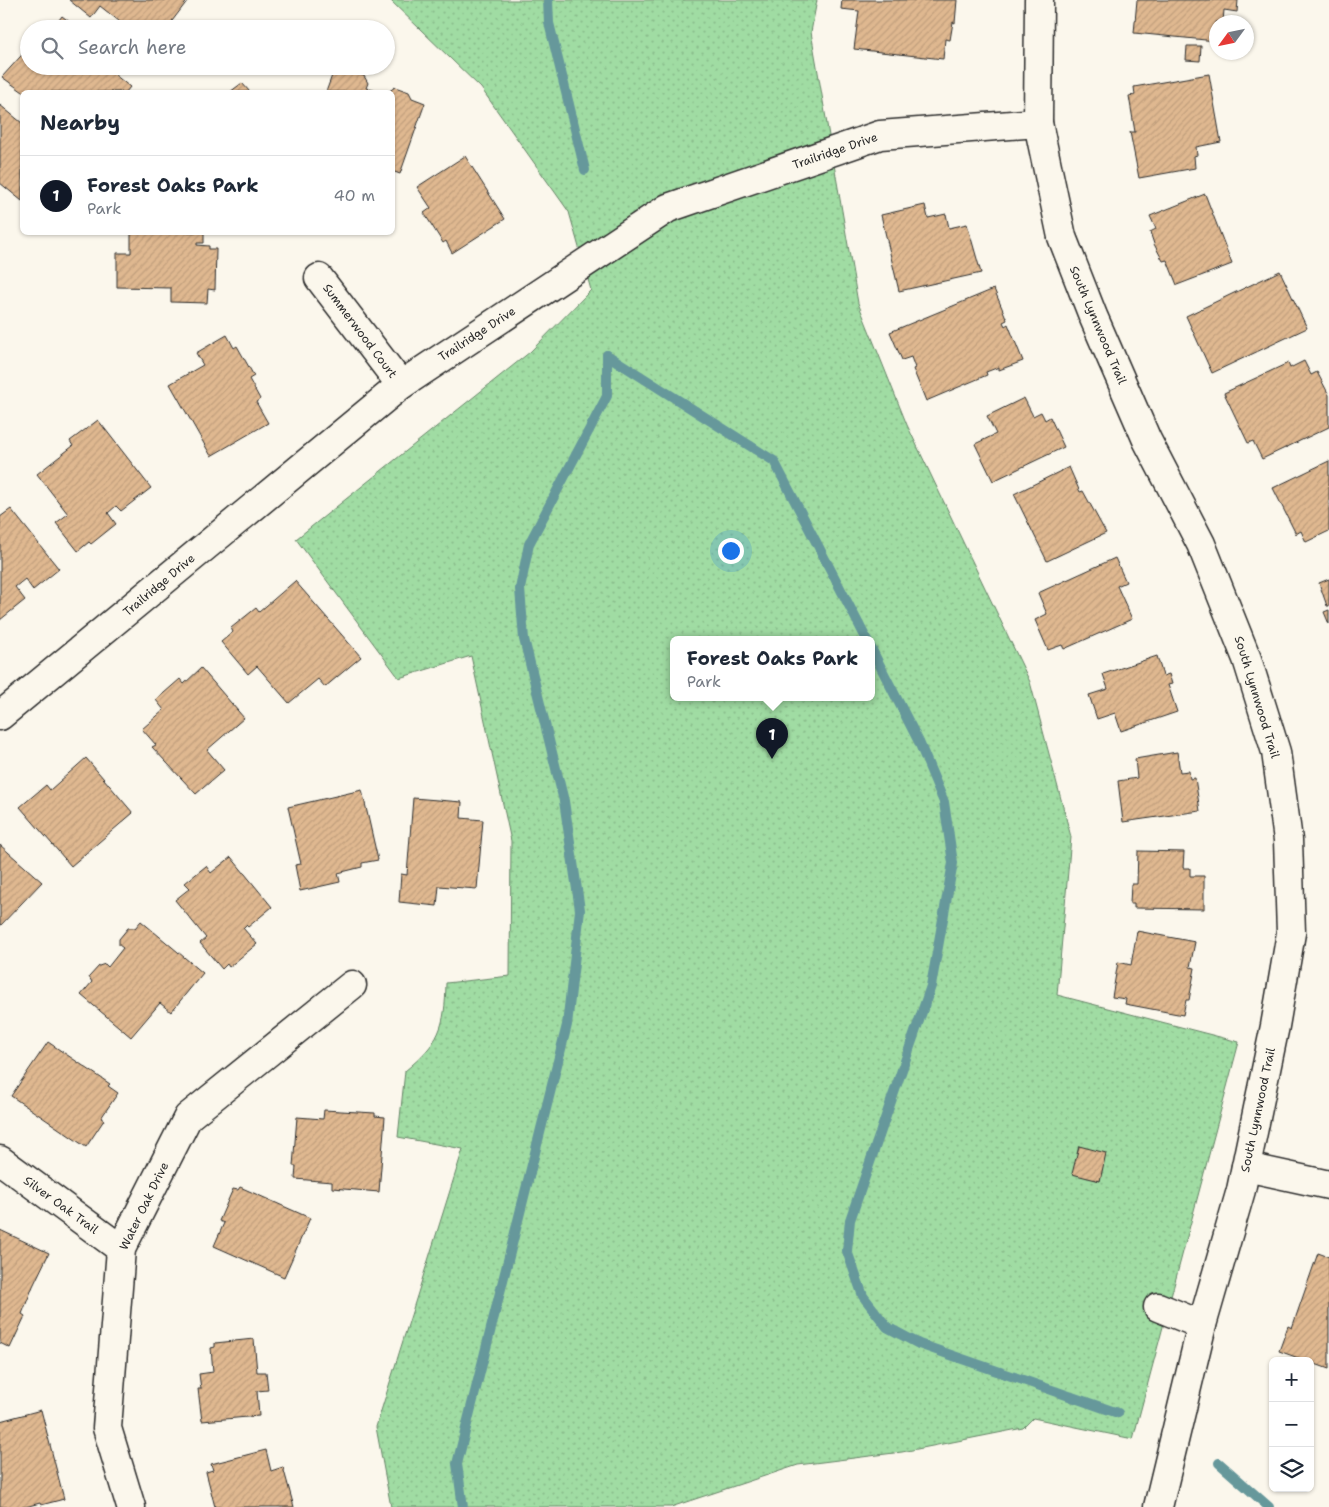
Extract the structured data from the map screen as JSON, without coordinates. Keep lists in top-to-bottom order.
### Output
{
  "streets": {
    "street": [
      "Trailridge Drive",
      "South Lynnwood Trail",
      "Summerwood Court",
      "Silver Oak Trail",
      "Water Oak Drive"
    ]
  },
  "crossings": [
    ["Trailridge Drive", "South Lynnwood Trail"],
    ["Trailridge Drive", "Summerwood Court"],
    ["Silver Oak Trail", "Water Oak Drive"]
  ],
  "north": "bottom left",
  "page": {
    "search": "Search here",
    "heading": "Nearby",
    "list": [
      {
        "mark": "1",
        "name": "Forest Oaks Park",
        "note": "Park",
        "value": "40 m"
      }
    ],
    "popup": ["Forest Oaks Park", "Park"],
    "pins": "1",
    "map_buttons": ["+", "−"]
  }
}
